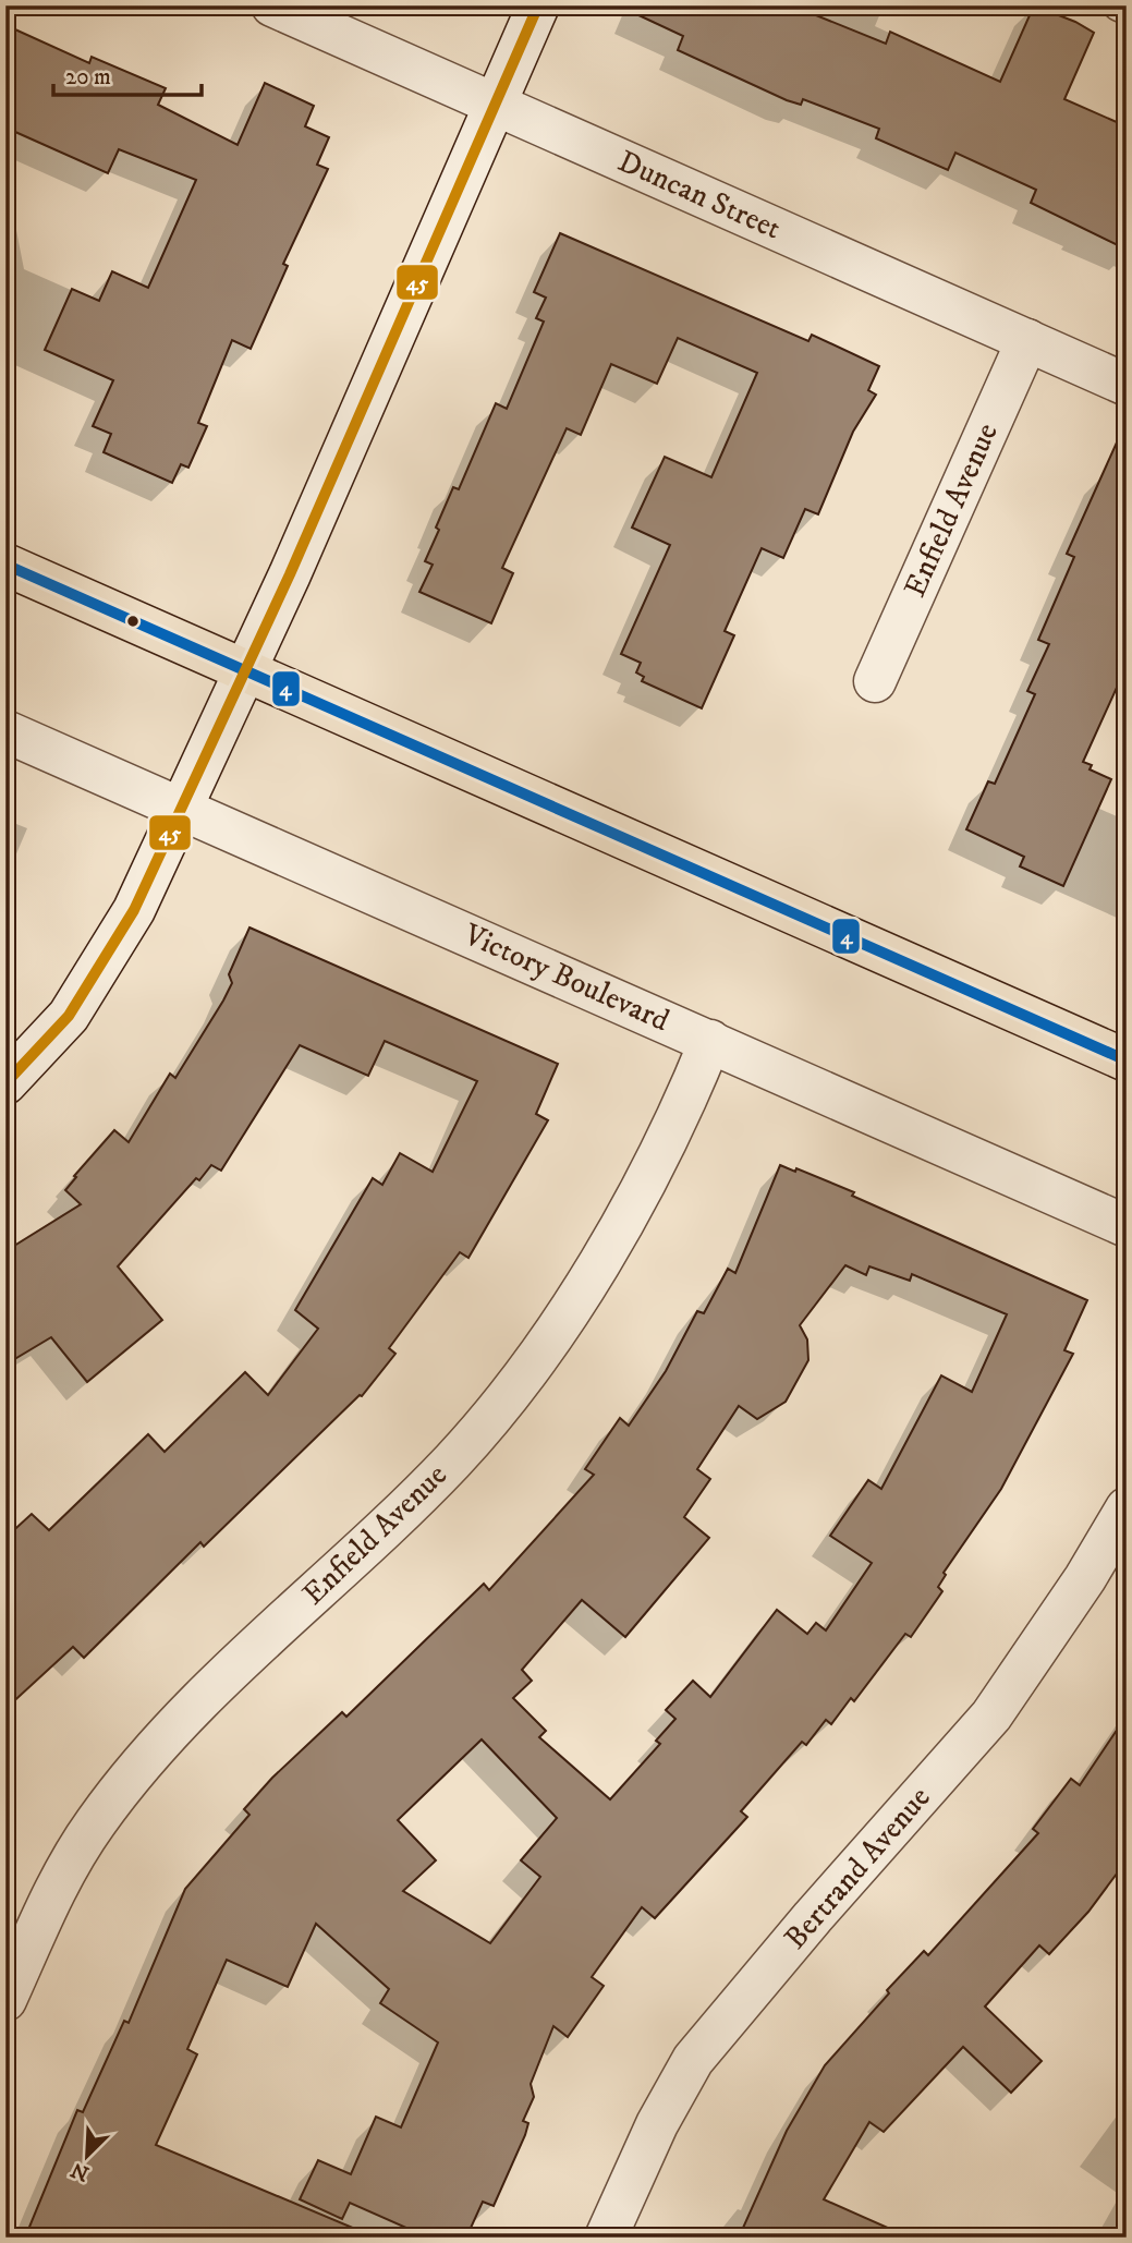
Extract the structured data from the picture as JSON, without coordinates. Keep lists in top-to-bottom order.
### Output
{
  "streets": {
    "street": [
      "Duncan Street",
      "Enfield Avenue",
      "Victory Boulevard",
      "Bertrand Avenue"
    ]
  },
  "crossings": [
    ["Duncan Street", "Enfield Avenue"],
    ["Enfield Avenue", "Victory Boulevard"]
  ],
  "lines": ["transit line 45", "transit line 4"],
  "scale_bar": "20 m",
  "north": "bottom left"
}
